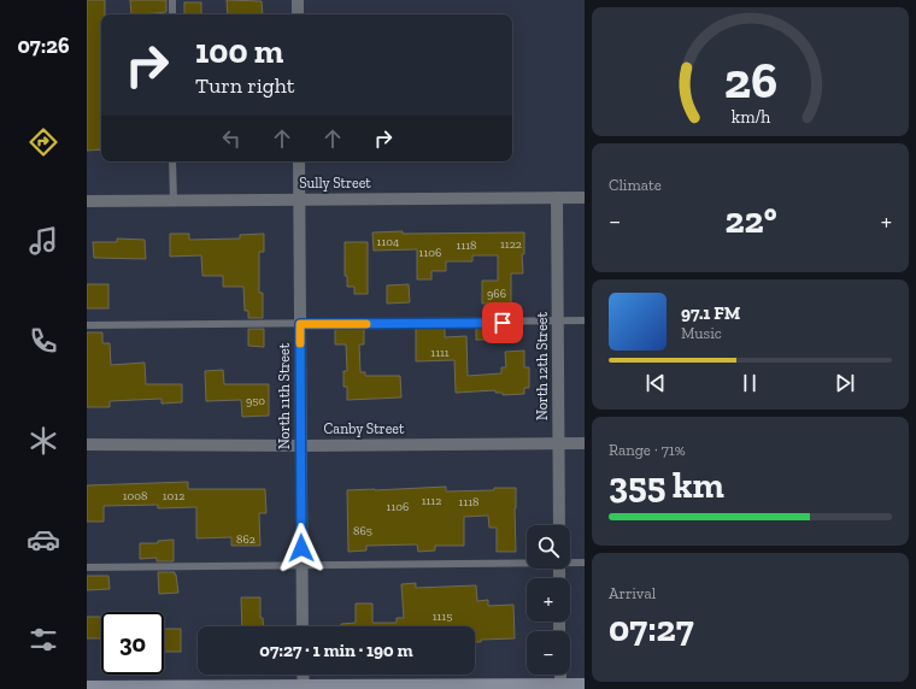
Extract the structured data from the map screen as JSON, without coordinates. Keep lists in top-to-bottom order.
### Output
{
  "streets": {
    "street": [
      "Sully Street",
      "North 12th Street",
      "North 11th Street",
      "Canby Street"
    ]
  },
  "crossings": [
    ["Sully Street", "North 12th Street"],
    ["Sully Street", "North 11th Street"],
    ["North 12th Street", "Canby Street"],
    ["North 11th Street", "Canby Street"]
  ],
  "house_numbers": [
    "1104",
    "1122",
    "1118",
    "1106",
    "966",
    "1111",
    "950",
    "1008",
    "1012",
    "1112",
    "1118",
    "1106",
    "865",
    "862",
    "1115"
  ],
  "page": {
    "tabs": "07:26",
    "turn": ["100 m", "Turn right"],
    "tile": [
      "Climate",
      ["Range · 71%", "355 km"],
      ["Arrival", "07:27"]
    ],
    "heat": ["−", "22°", "+"],
    "song": ["97.1 FM", "Music"],
    "map_buttons": ["+", "−"],
    "limit": "30",
    "trip": "07:27 · 1 min · 190 m",
    "gauge": ["26", "km/h"]
  }
}
